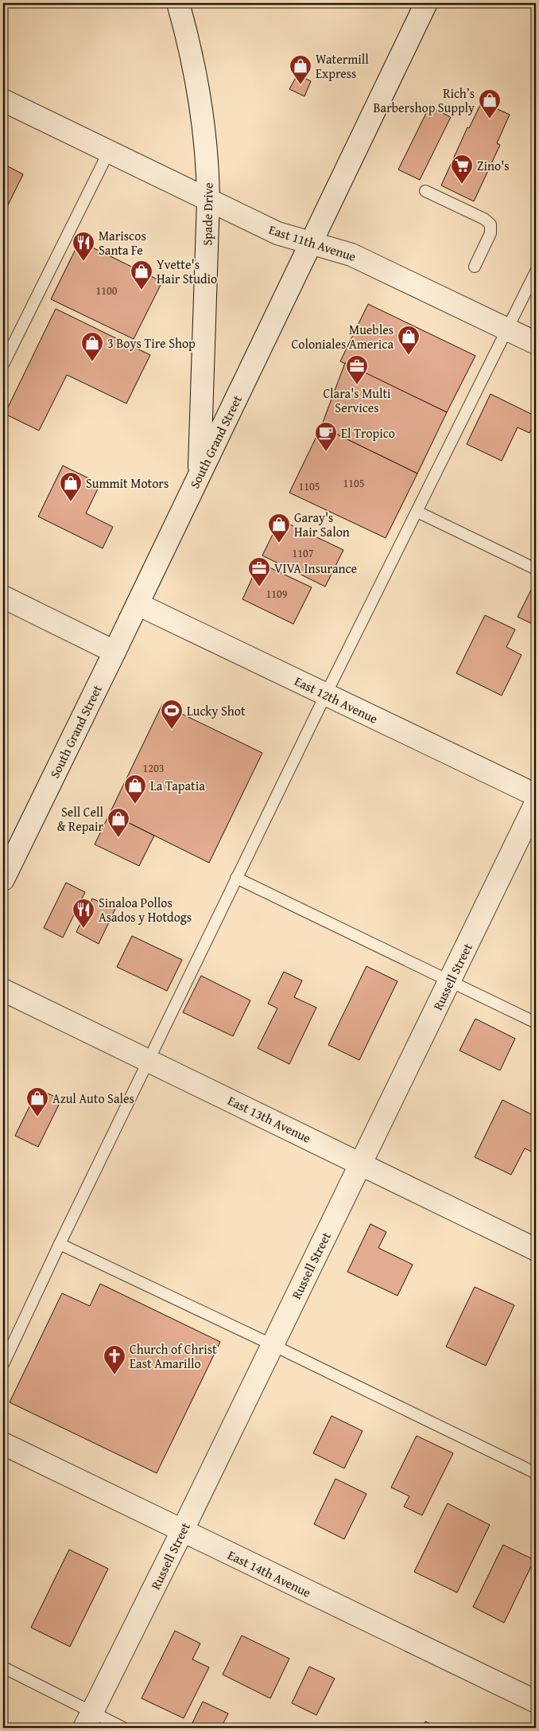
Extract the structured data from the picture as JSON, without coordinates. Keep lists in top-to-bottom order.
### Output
{
  "streets": {
    "street": [
      "Spade Drive",
      "East 11th Avenue",
      "South Grand Street",
      "East 12th Avenue",
      "Russell Street",
      "East 13th Avenue",
      "East 14th Avenue"
    ]
  },
  "crossings": [
    ["Spade Drive", "East 11th Avenue"],
    ["Spade Drive", "South Grand Street"],
    ["East 11th Avenue", "South Grand Street"],
    ["South Grand Street", "East 12th Avenue"],
    ["Russell Street", "East 13th Avenue"],
    ["Russell Street", "East 14th Avenue"]
  ],
  "places": {
    "shop": [
      "Watermill Express",
      "Rich’s Barbershop Supply",
      "Yvette's Hair Studio",
      "Muebles Coloniales America",
      "3 Boys Tire Shop",
      "Summit Motors",
      "Garay's Hair Salon",
      "La Tapatia",
      "Sell Cell & Repair",
      "Azul Auto Sales"
    ],
    "supermarket": ["Zino's"],
    "restaurant": ["Mariscos Santa Fe", "Sinaloa Pollos Asados y Hotdogs"],
    "office": ["Clara's Multi Services", "VIVA Insurance"],
    "cafe": ["El Tropico"],
    "sports": ["Lucky Shot"],
    "church": ["Church of Christ East Amarillo"]
  },
  "house_numbers": [
    "1100",
    "1105",
    "1105",
    "1107",
    "1109",
    "1203"
  ]
}
